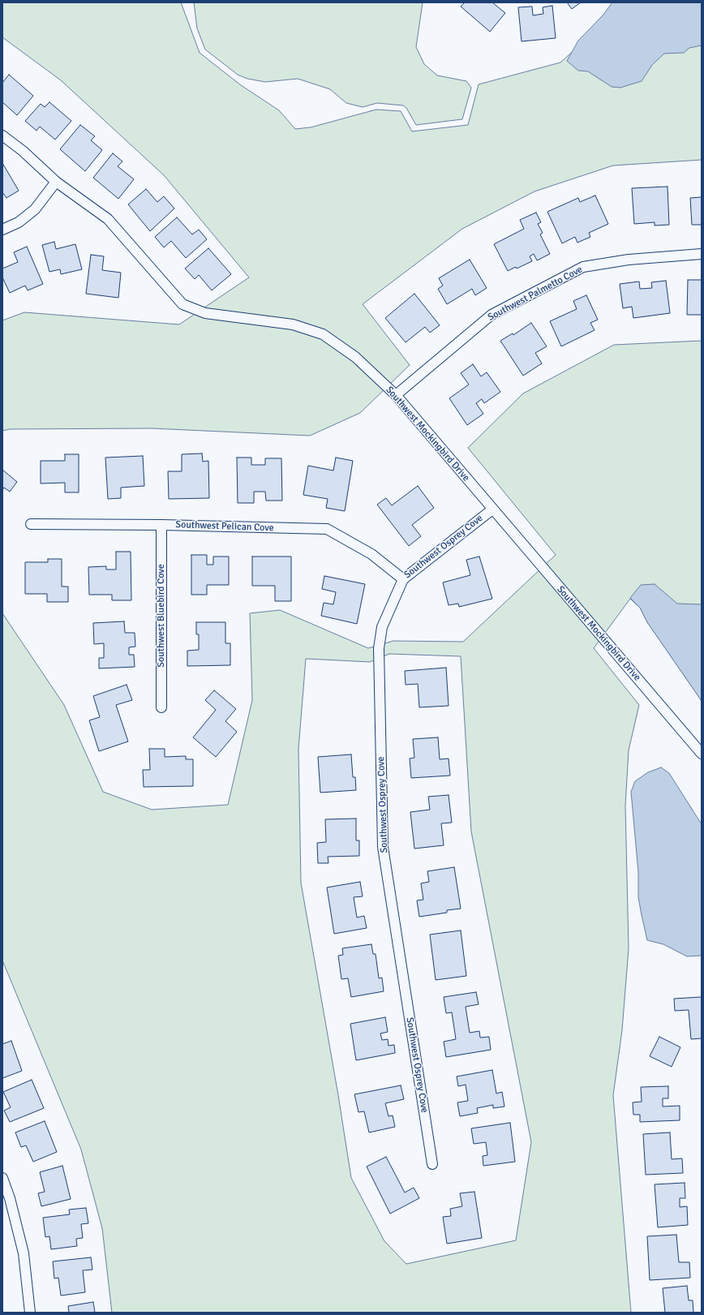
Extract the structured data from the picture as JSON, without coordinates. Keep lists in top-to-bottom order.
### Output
{
  "streets": {
    "street": [
      "Southwest Palmetto Cove",
      "Southwest Mockingbird Drive",
      "Southwest Pelican Cove",
      "Southwest Osprey Cove",
      "Southwest Bluebird Cove"
    ]
  },
  "crossings": [
    ["Southwest Palmetto Cove", "Southwest Mockingbird Drive"],
    ["Southwest Mockingbird Drive", "Southwest Osprey Cove"],
    ["Southwest Pelican Cove", "Southwest Osprey Cove"],
    ["Southwest Pelican Cove", "Southwest Bluebird Cove"]
  ]
}
